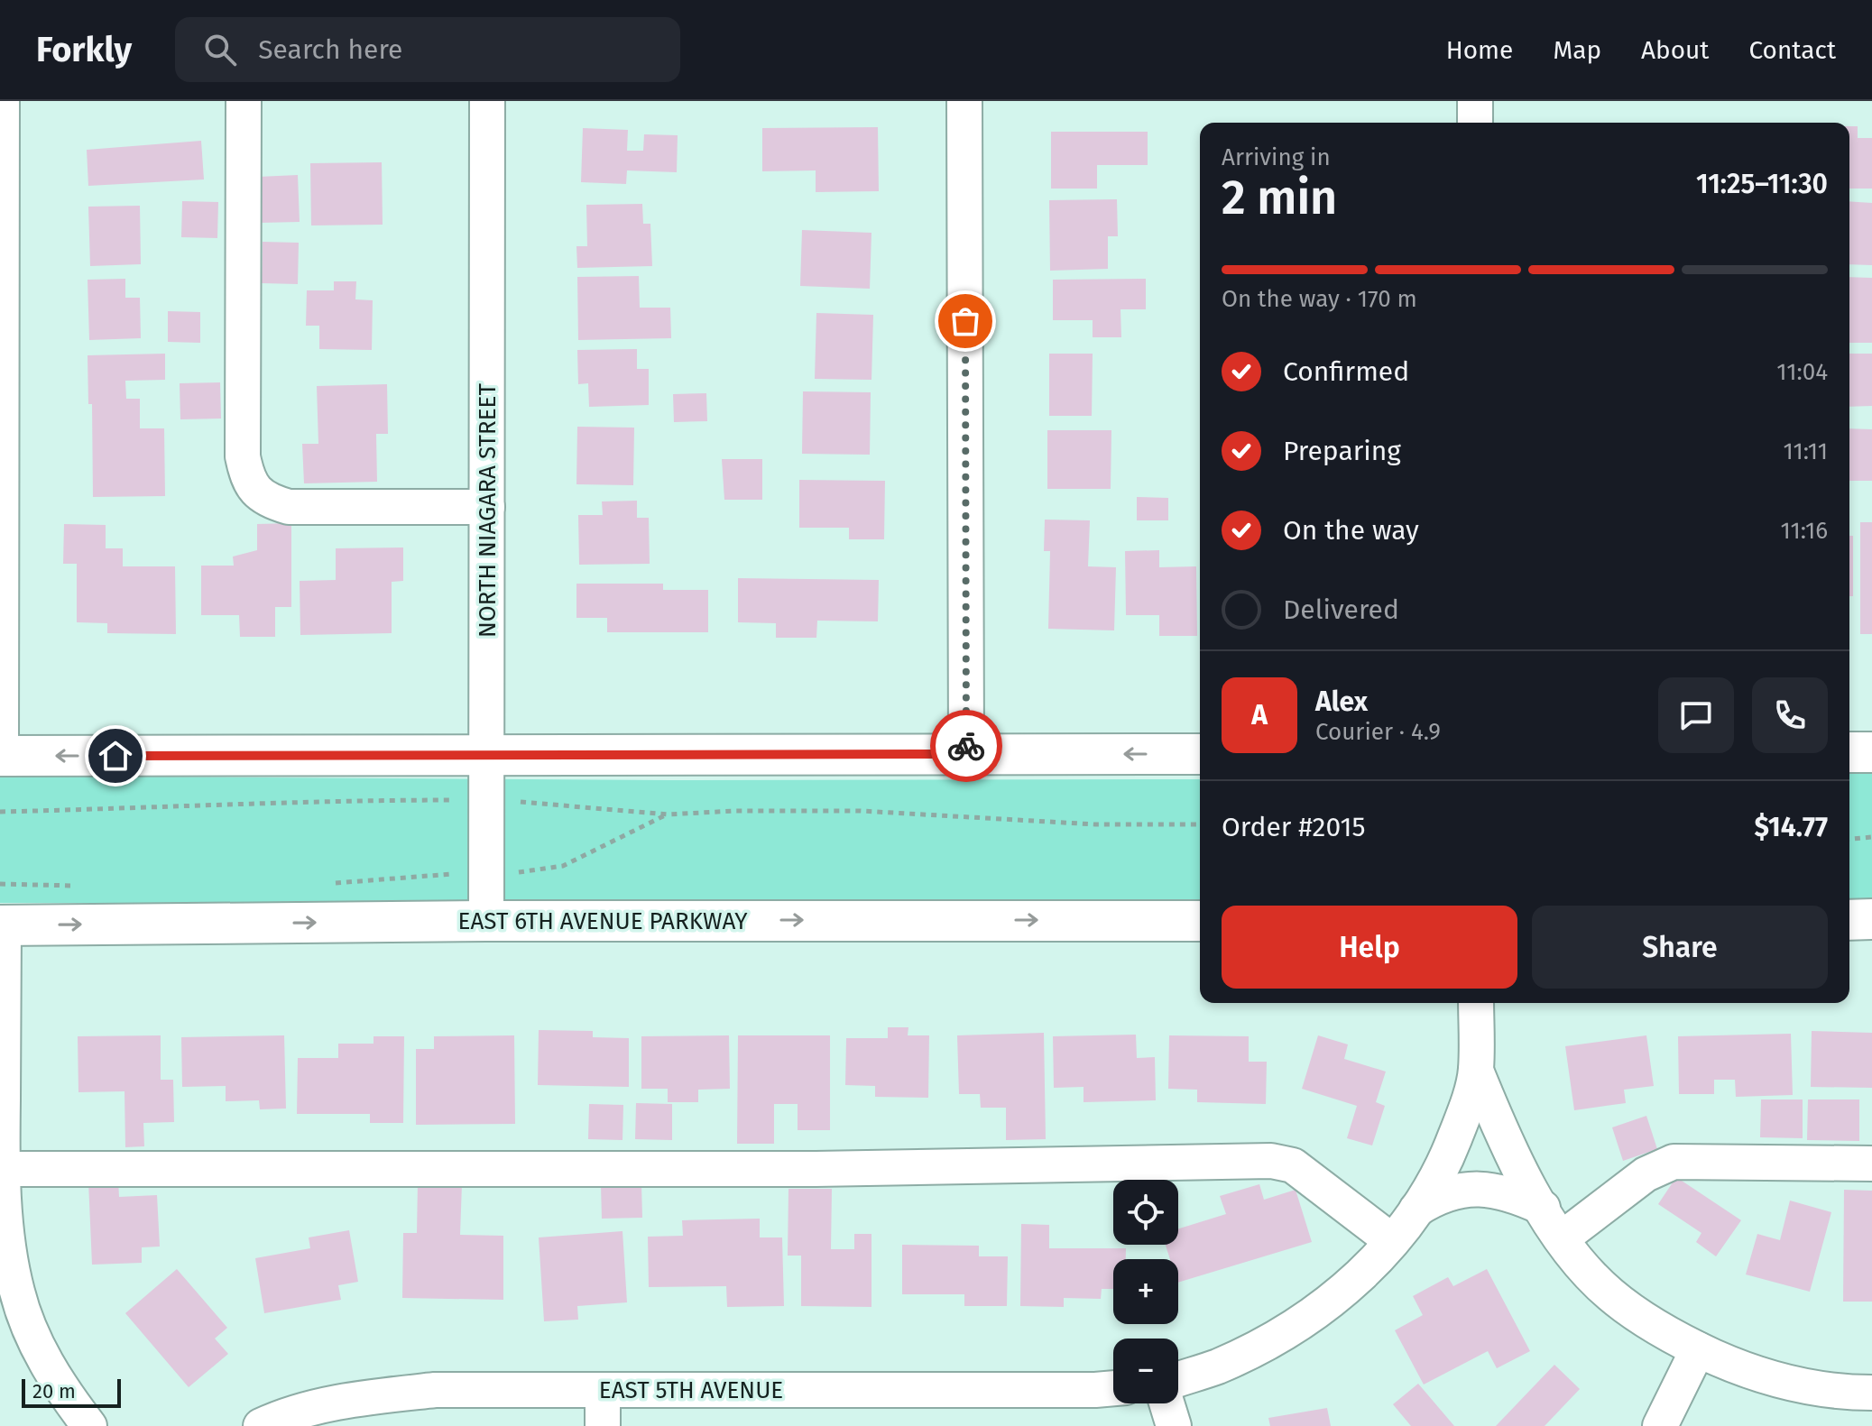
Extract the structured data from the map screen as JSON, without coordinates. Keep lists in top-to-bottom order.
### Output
{
  "streets": {
    "main road": ["EAST 6TH AVENUE PARKWAY"],
    "street": ["NORTH NIAGARA STREET", "EAST 5TH AVENUE"]
  },
  "crossings": [
    ["NORTH NIAGARA STREET", "EAST 6TH AVENUE PARKWAY"]
  ],
  "scale_bar": "20 m",
  "page": {
    "header": "Forkly",
    "search": "Search here",
    "nav": [
      "Home",
      "Map",
      "About",
      "Contact"
    ],
    "heading": ["2 min", "Arriving in", "11:25–11:30"],
    "panel": [
      "Alex",
      "Courier · 4.9",
      "Order #2015",
      "$14.77"
    ],
    "bar": "On the way · 170 m",
    "list": [
      ["Confirmed", "11:04"],
      ["Preparing", "11:11"],
      ["On the way", "11:16"],
      "Delivered"
    ],
    "round": "A",
    "buttons": ["Help", "Share"],
    "map_buttons": ["+", "−"],
    "scale": "20 m"
  }
}
